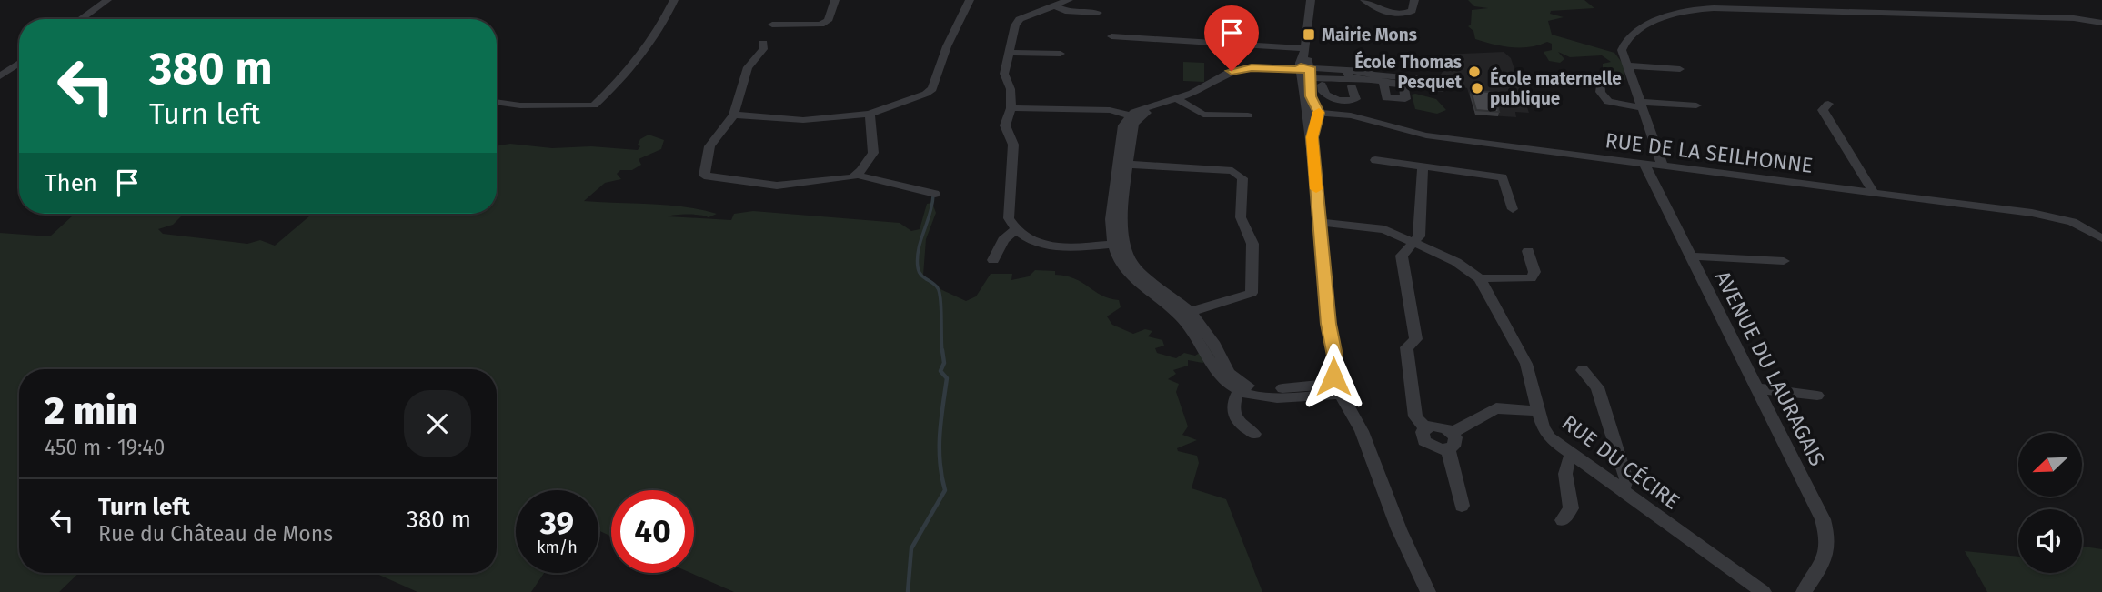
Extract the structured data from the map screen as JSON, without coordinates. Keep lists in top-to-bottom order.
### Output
{
  "streets": {
    "street": ["RUE DE LA SEILHONNE", "AVENUE DU LAURAGAIS", "RUE DU CÉCIRE"]
  },
  "crossings": [
    ["RUE DE LA SEILHONNE", "AVENUE DU LAURAGAIS"]
  ],
  "places": {
    "transit": ["Mairie Mons"],
    "other": ["École Thomas Pesquet", "École maternelle publique"]
  },
  "north": "bottom left",
  "page": {
    "turn": ["380 m", "Turn left"],
    "then": "Then",
    "heading": ["2 min", "450 m · 19:40"],
    "list": [
      {
        "name": "Turn left",
        "note": "Rue du Château de Mons",
        "value": "380 m"
      }
    ],
    "speed": "39 km/h",
    "limit": "40"
  }
}
